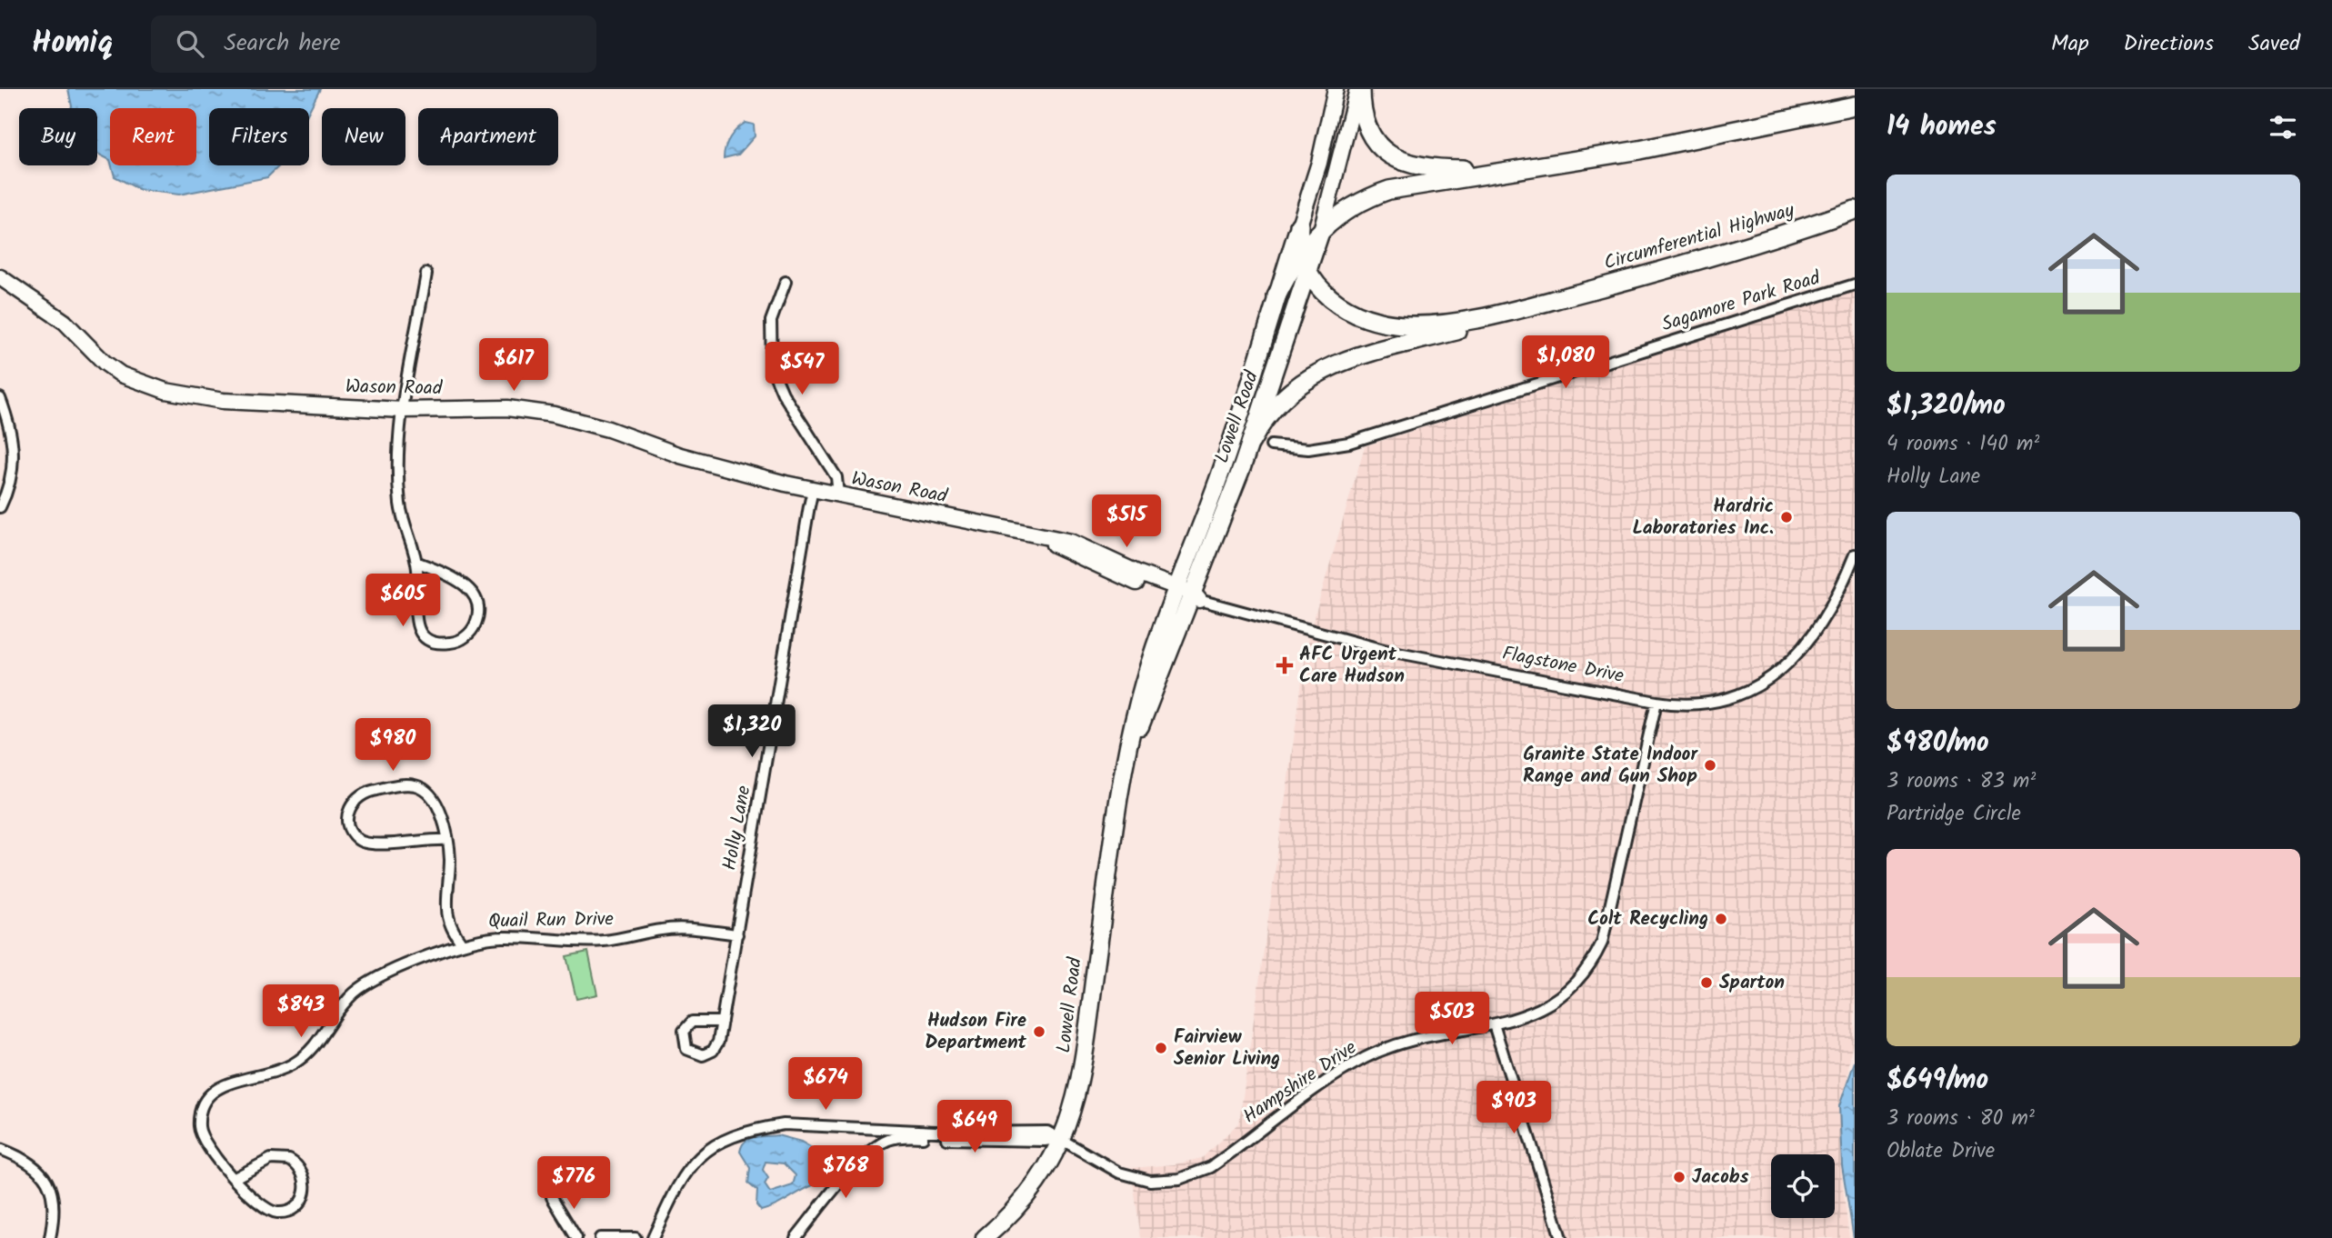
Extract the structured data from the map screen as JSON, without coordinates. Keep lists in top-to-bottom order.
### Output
{
  "streets": {
    "highway": ["Circumferential Highway"],
    "main road": ["Lowell Road"],
    "street": [
      "Sagamore Park Road",
      "Wason Road",
      "Flagstone Drive",
      "Holly Lane",
      "Quail Run Drive",
      "Hampshire Drive"
    ]
  },
  "crossings": [
    ["Wason Road", "Lowell Road"],
    ["Wason Road", "Flagstone Drive"],
    ["Wason Road", "Holly Lane"],
    ["Lowell Road", "Flagstone Drive"],
    ["Lowell Road", "Hampshire Drive"],
    ["Flagstone Drive", "Hampshire Drive"],
    ["Holly Lane", "Quail Run Drive"]
  ],
  "places": {
    "other": [
      "Hardric Laboratories Inc.",
      "Granite State Indoor Range and Gun Shop",
      "Colt Recycling",
      "Sparton",
      "Hudson Fire Department",
      "Fairview Senior Living",
      "Jacobs"
    ],
    "health": ["AFC Urgent Care Hudson"]
  },
  "page": {
    "header": "Homiq",
    "search": "Search here",
    "nav": ["Map", "Directions", "Saved"],
    "heading": "14 homes",
    "chip": [
      "Buy",
      "Rent",
      "Filters",
      "New",
      "Apartment"
    ],
    "list": [
      {
        "name": "$1,320/mo",
        "note": "4 rooms · 140 m² · Holly Lane"
      },
      {
        "name": "$980/mo",
        "note": "3 rooms · 83 m² · Partridge Circle"
      },
      {
        "name": "$649/mo",
        "note": "3 rooms · 80 m² · Oblate Drive"
      }
    ],
    "price": [
      "$1,080",
      "$617",
      "$547",
      "$515",
      "$605",
      "$1,320",
      "$980",
      "$843",
      "$503",
      "$674",
      "$903",
      "$649",
      "$768",
      "$776"
    ]
  }
}
